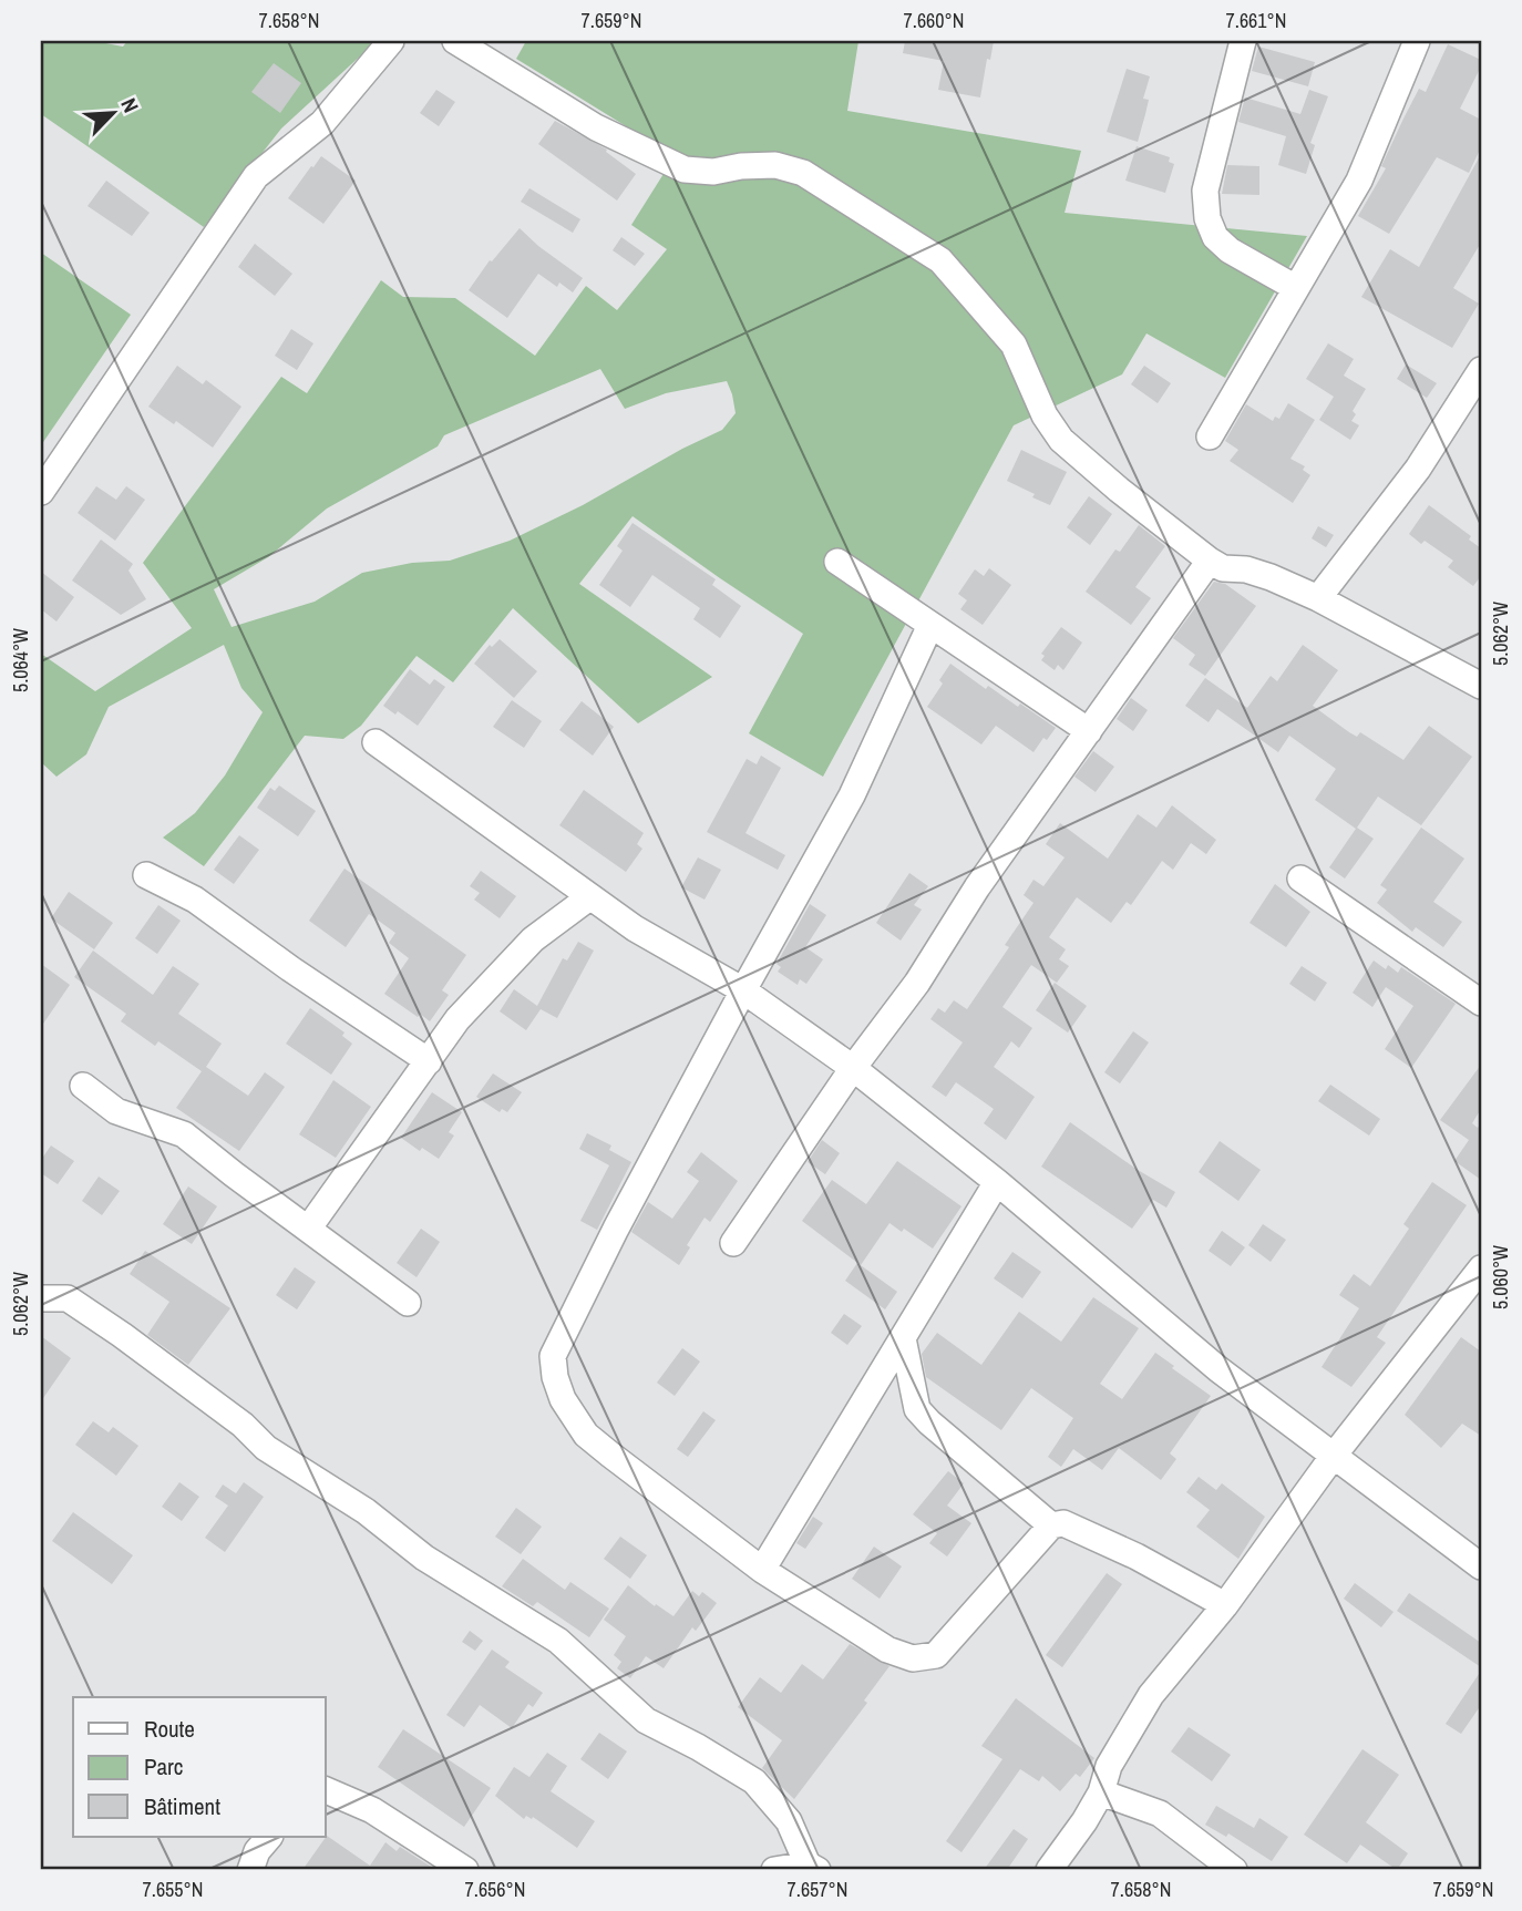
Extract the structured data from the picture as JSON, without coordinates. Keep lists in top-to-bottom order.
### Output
{
  "legend": ["Route", "Parc", "Bâtiment"],
  "north": "top right",
  "coordinates": [
    "7.658°N",
    "7.659°N",
    "7.660°N",
    "7.661°N",
    "5.062°W",
    "5.064°W",
    "5.060°W",
    "7.655°N",
    "7.656°N",
    "7.657°N"
  ]
}
